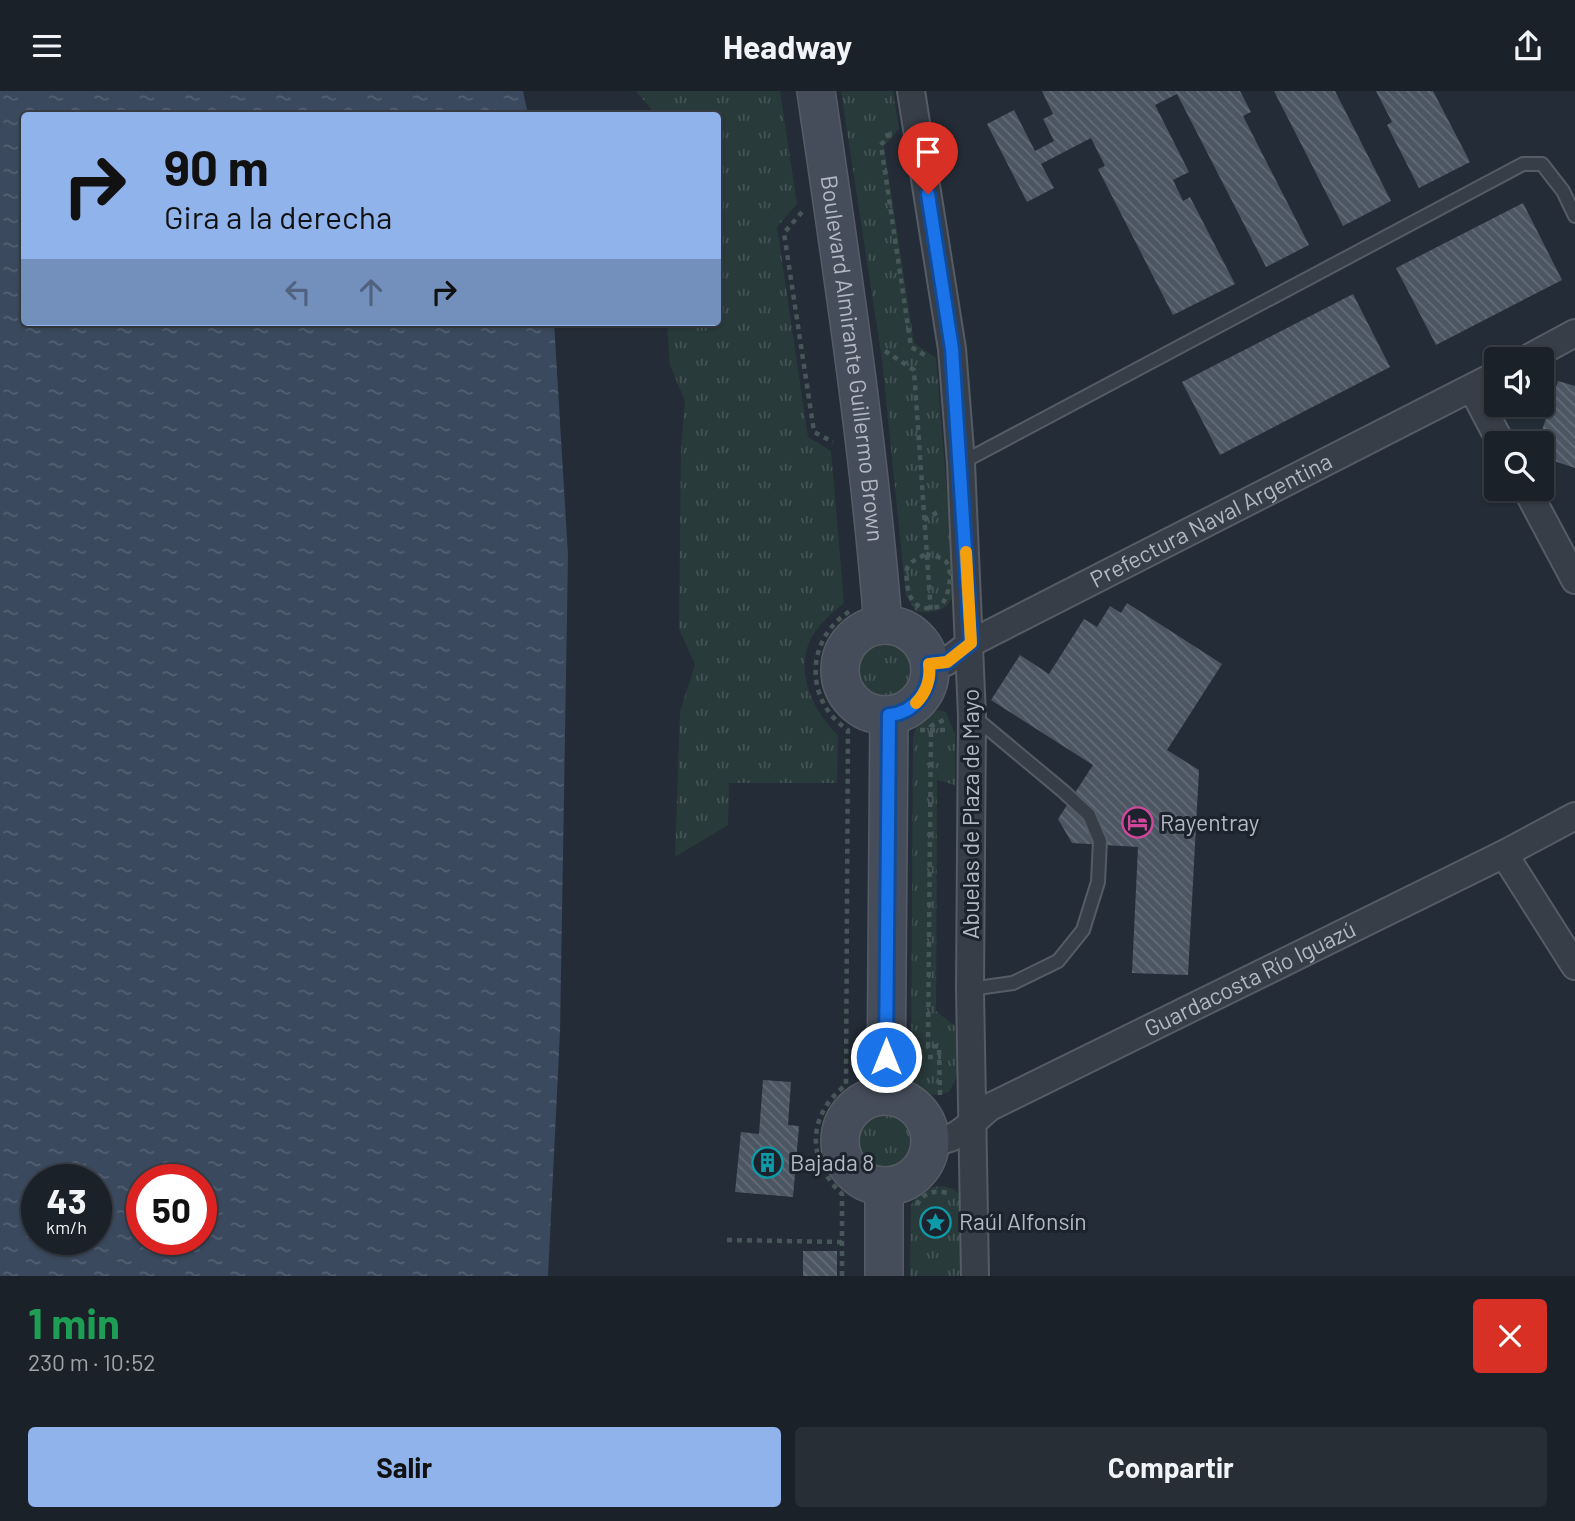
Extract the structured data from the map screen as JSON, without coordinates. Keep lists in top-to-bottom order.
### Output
{
  "streets": {
    "main road": ["Boulevard Almirante Guillermo Brown"],
    "street": ["Prefectura Naval Argentina", "Abuelas de Plaza de Mayo", "Guardacosta Río Iguazú"]
  },
  "crossings": [
    ["Boulevard Almirante Guillermo Brown", "Prefectura Naval Argentina"],
    ["Prefectura Naval Argentina", "Abuelas de Plaza de Mayo"],
    ["Abuelas de Plaza de Mayo", "Guardacosta Río Iguazú"]
  ],
  "places": {
    "hotel": ["Rayentray"],
    "building": ["Bajada 8"],
    "place": ["Raúl Alfonsín"]
  },
  "page": {
    "header": "Headway",
    "turn": ["90 m", "Gira a la derecha"],
    "speed": "43 km/h",
    "limit": "50",
    "heading": ["1 min", "230 m · 10:52"],
    "buttons": ["Salir", "Compartir"]
  }
}
